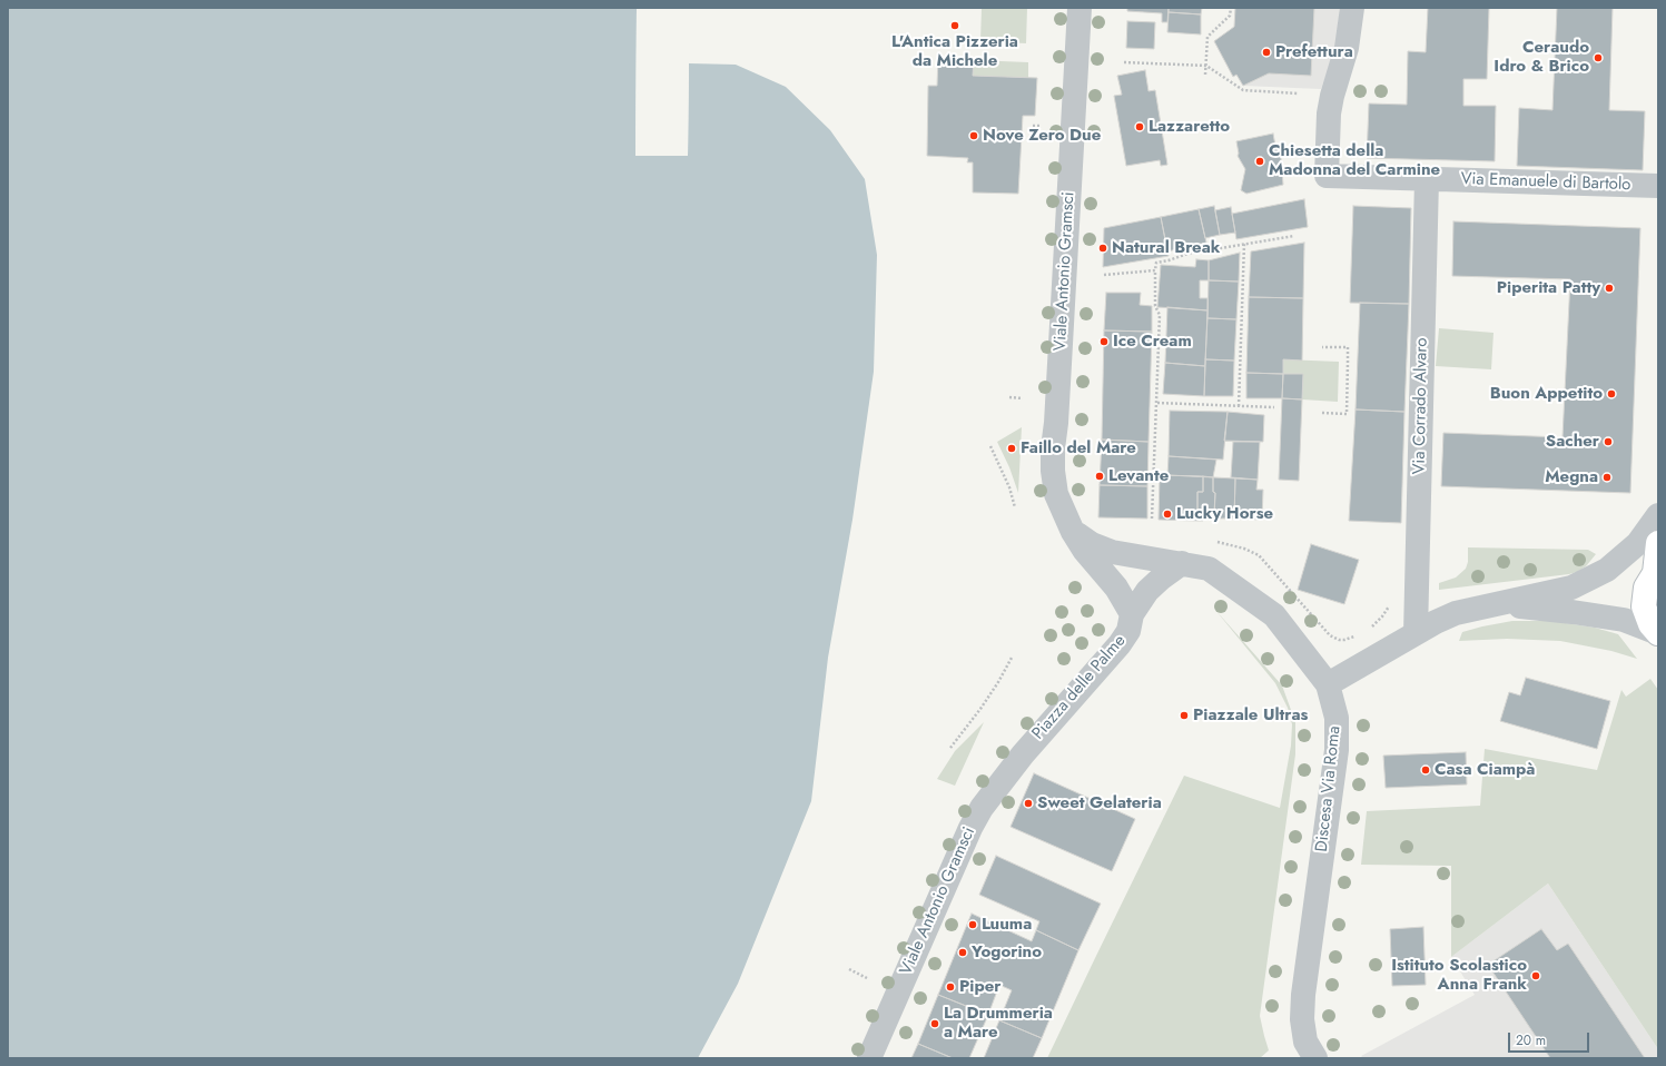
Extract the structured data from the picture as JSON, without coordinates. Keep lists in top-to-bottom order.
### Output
{
  "streets": {
    "street": [
      "Via Emanuele di Bartolo",
      "Viale Antonio Gramsci",
      "Via Corrado Alvaro",
      "Piazza delle Palme",
      "Discesa Via Roma"
    ]
  },
  "crossings": [
    ["Via Emanuele di Bartolo", "Via Corrado Alvaro"],
    ["Viale Antonio Gramsci", "Piazza delle Palme"],
    ["Viale Antonio Gramsci", "Discesa Via Roma"],
    ["Piazza delle Palme", "Discesa Via Roma"]
  ],
  "places": [
    "L'Antica Pizzeria da Michele",
    "Prefettura",
    "Ceraudo Idro & Brico",
    "Lazzaretto",
    "Nove Zero Due",
    "Chiesetta della Madonna del Carmine",
    "Natural Break",
    "Piperita Patty",
    "Ice Cream",
    "Buon Appetito",
    "Sacher",
    "Faillo del Mare",
    "Levante",
    "Megna",
    "Lucky Horse",
    "Piazzale Ultras",
    "Casa Ciampà",
    "Sweet Gelateria",
    "Luuma",
    "Yogorino",
    "Istituto Scolastico Anna Frank",
    "Piper",
    "La Drummeria a Mare"
  ],
  "scale_bar": "20 m"
}
